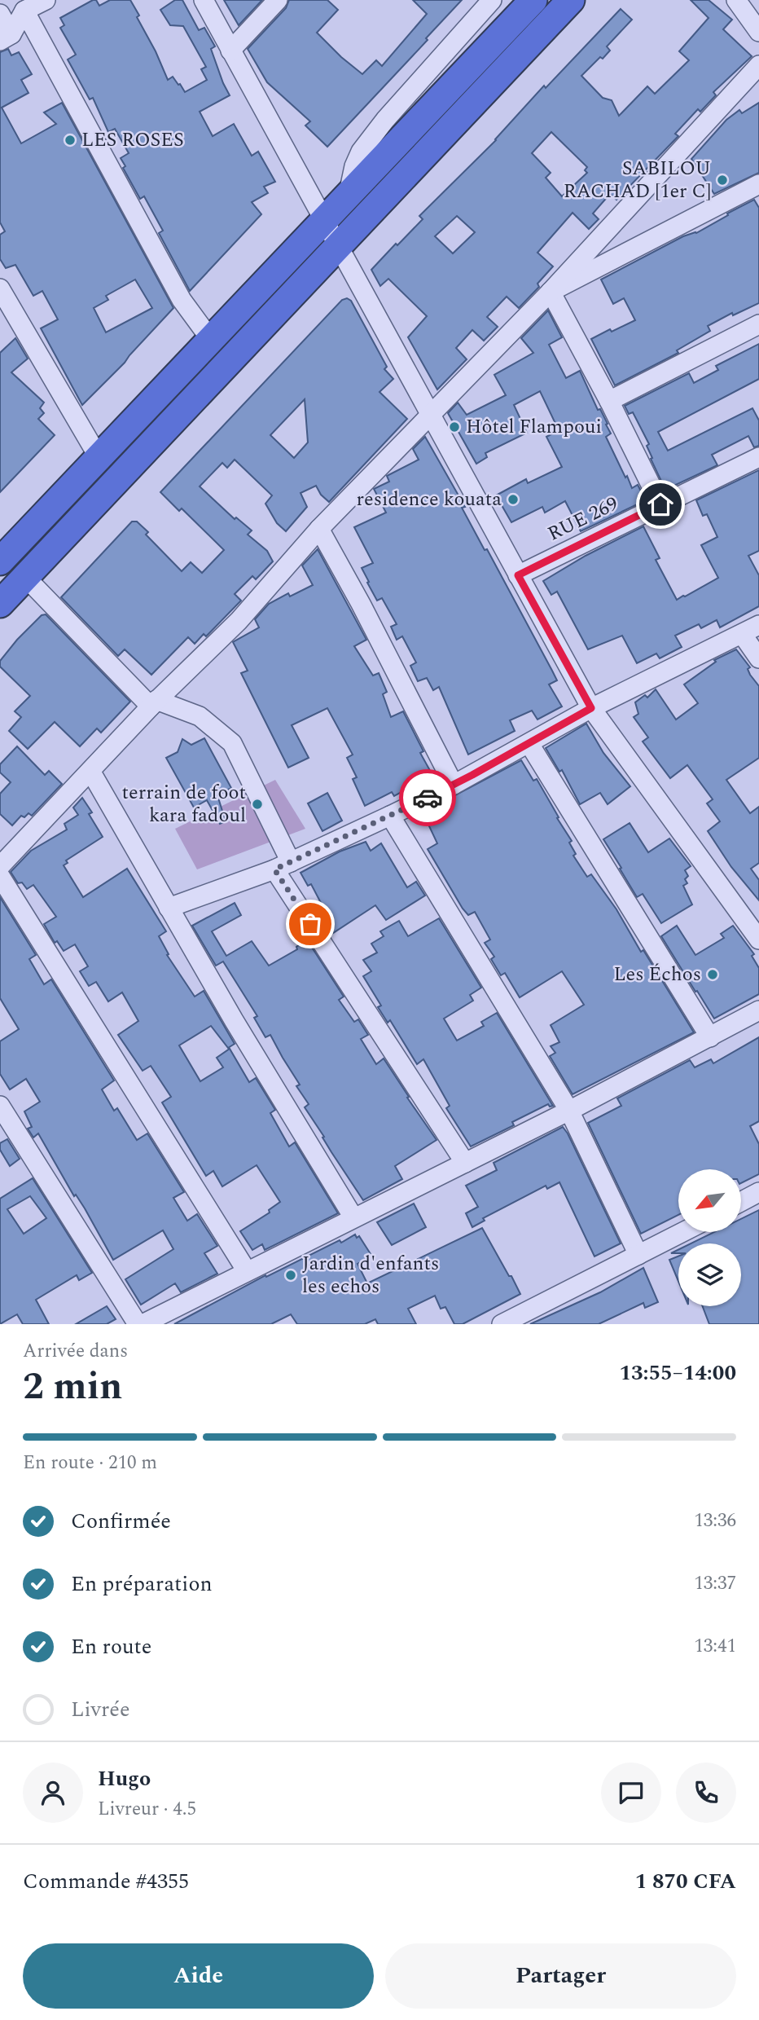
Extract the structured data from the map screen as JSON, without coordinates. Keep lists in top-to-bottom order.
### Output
{
  "streets": {
    "street": ["RUE 269"]
  },
  "places": [
    "LES ROSES",
    "SABILOU RACHAD [1er C]",
    "Hôtel Flampoui",
    "residence kouata",
    "terrain de foot kara fadoul",
    "Les Échos",
    "Jardin d'enfants les echos"
  ],
  "north": "bottom left",
  "page": {
    "heading": ["2 min", "Arrivée dans", "13:55–14:00"],
    "panel": [
      "Hugo",
      "Livreur · 4.5",
      "Commande #4355",
      "1 870 CFA"
    ],
    "bar": "En route · 210 m",
    "list": [
      ["Confirmée", "13:36"],
      ["En préparation", "13:37"],
      ["En route", "13:41"],
      "Livrée"
    ],
    "buttons": ["Aide", "Partager"]
  }
}
